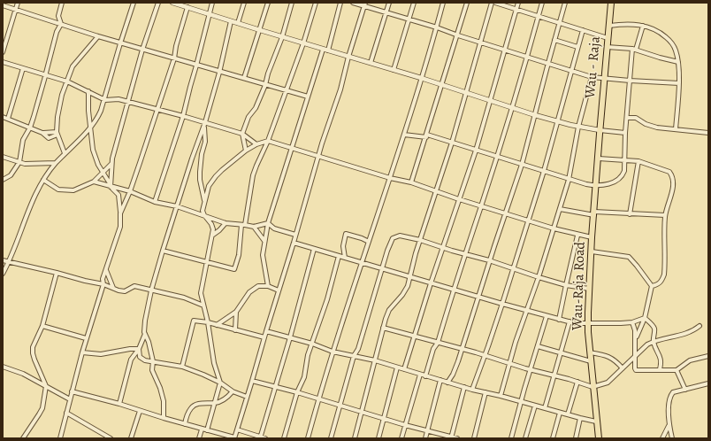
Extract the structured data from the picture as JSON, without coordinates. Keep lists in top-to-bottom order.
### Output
{
  "streets": {
    "main road": ["Wau - Raja", "Wau-Raja Road"]
  },
  "crossings": [
    ["Wau - Raja", "Wau-Raja Road"]
  ]
}
